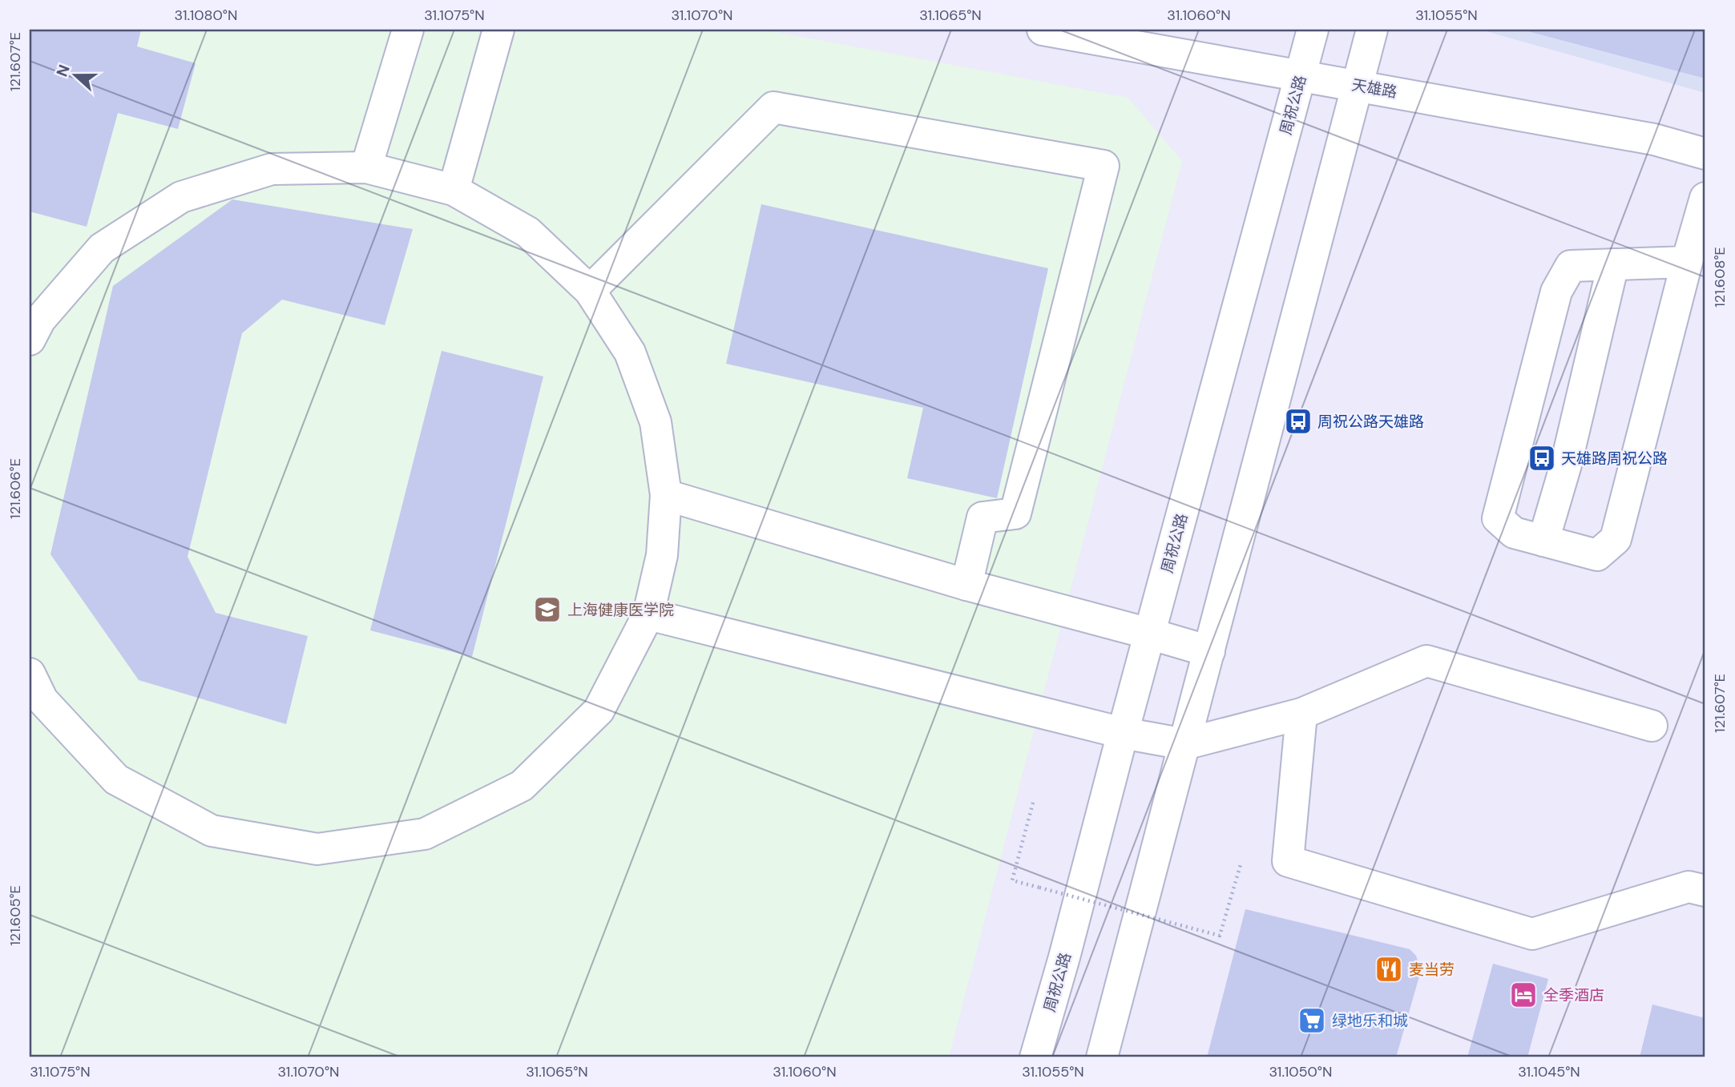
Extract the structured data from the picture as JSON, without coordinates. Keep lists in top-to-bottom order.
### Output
{
  "streets": {
    "street": ["天雄路", "周祝公路"]
  },
  "crossings": [
    ["天雄路", "周祝公路"]
  ],
  "places": {
    "bus stop": ["周祝公路天雄路", "天雄路周祝公路"],
    "school or university": ["上海健康医学院"],
    "restaurant": ["麦当劳"],
    "hotel": ["全季酒店"],
    "supermarket": ["绿地乐和城"]
  },
  "north": "left",
  "coordinates": [
    "31.1080°N",
    "31.1075°N",
    "31.1070°N",
    "31.1065°N",
    "31.1060°N",
    "31.1055°N",
    "121.607°E",
    "121.608°E",
    "121.606°E",
    "121.605°E",
    "31.1050°N",
    "31.1045°N"
  ]
}
